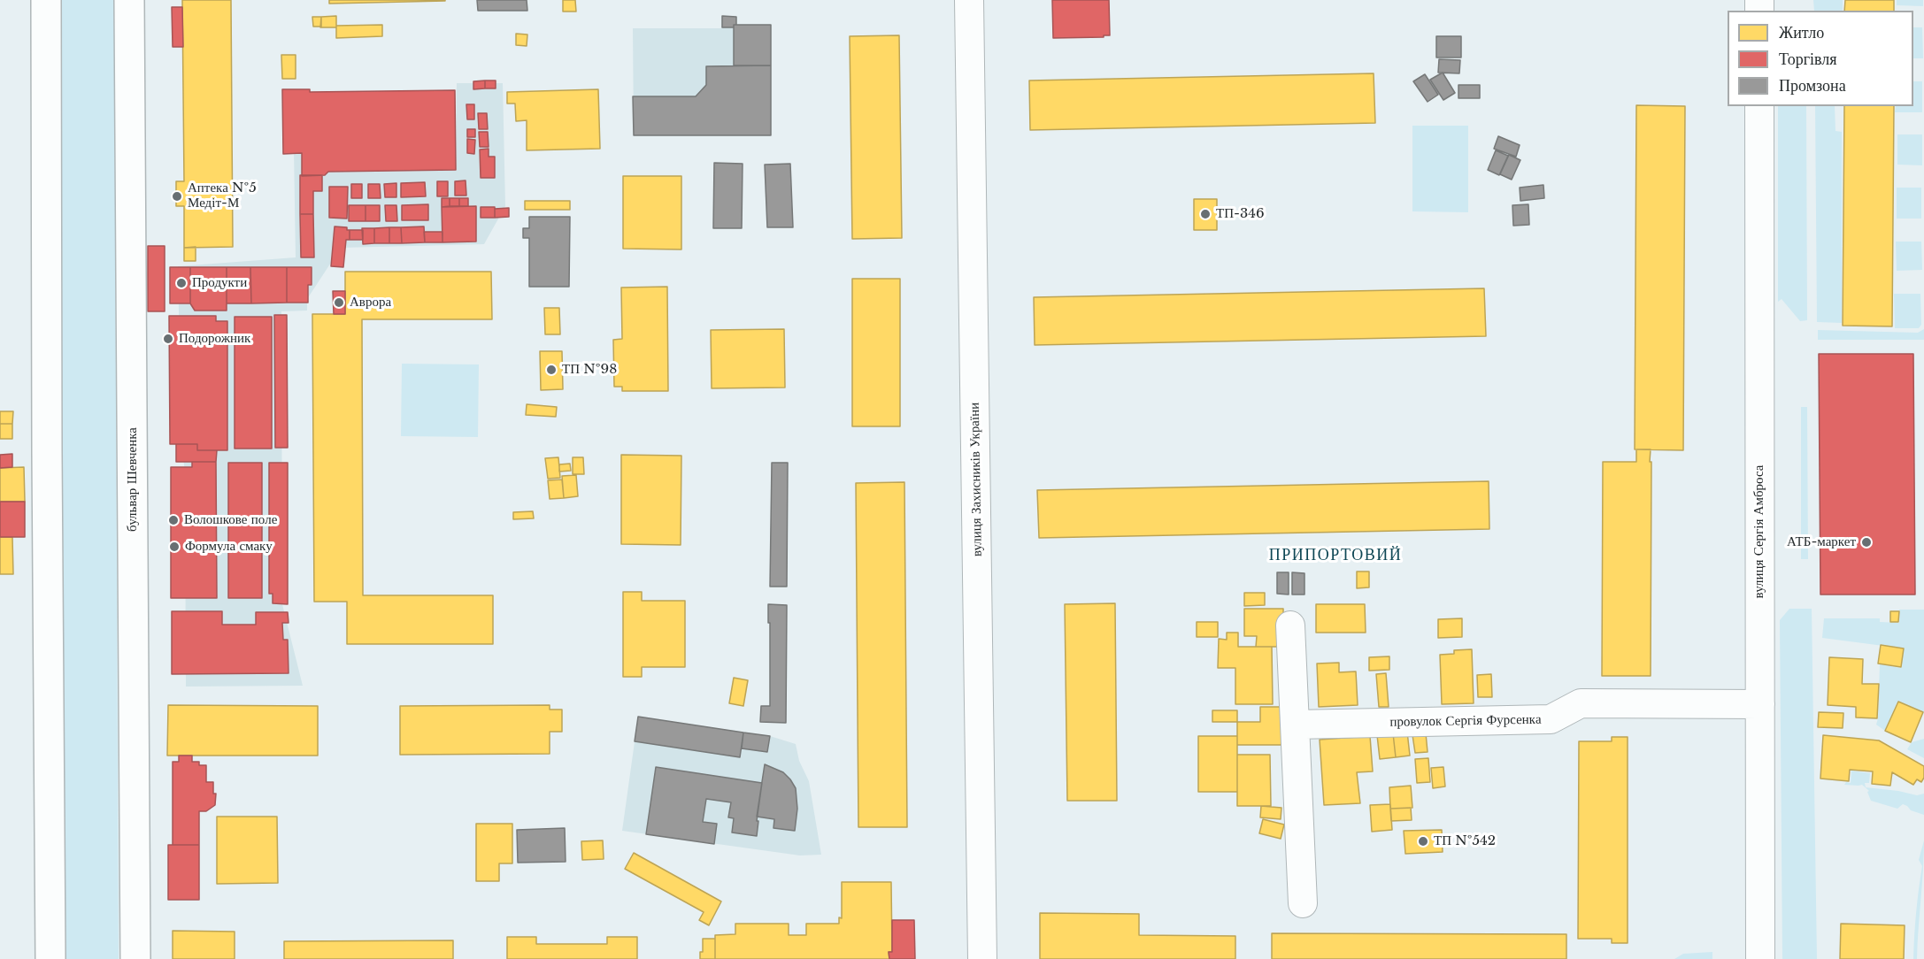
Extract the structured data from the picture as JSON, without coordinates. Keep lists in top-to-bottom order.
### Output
{
  "streets": {
    "main road": ["бульвар Шевченка"],
    "street": ["вулиця Захисників України", "вулиця Сергія Амброса", "провулок Сергія Фурсенка"]
  },
  "crossings": [
    ["вулиця Сергія Амброса", "провулок Сергія Фурсенка"]
  ],
  "districts": ["ПРИПОРТОВИЙ"],
  "places": [
    "Аптека №5 Медіт-М",
    "ТП-346",
    "Продукти",
    "Аврора",
    "Подорожник",
    "ТП №98",
    "Волошкове поле",
    "АТБ-маркет",
    "Формула смаку",
    "ТП №542"
  ],
  "legend": ["Житло", "Торгівля", "Промзона"]
}
